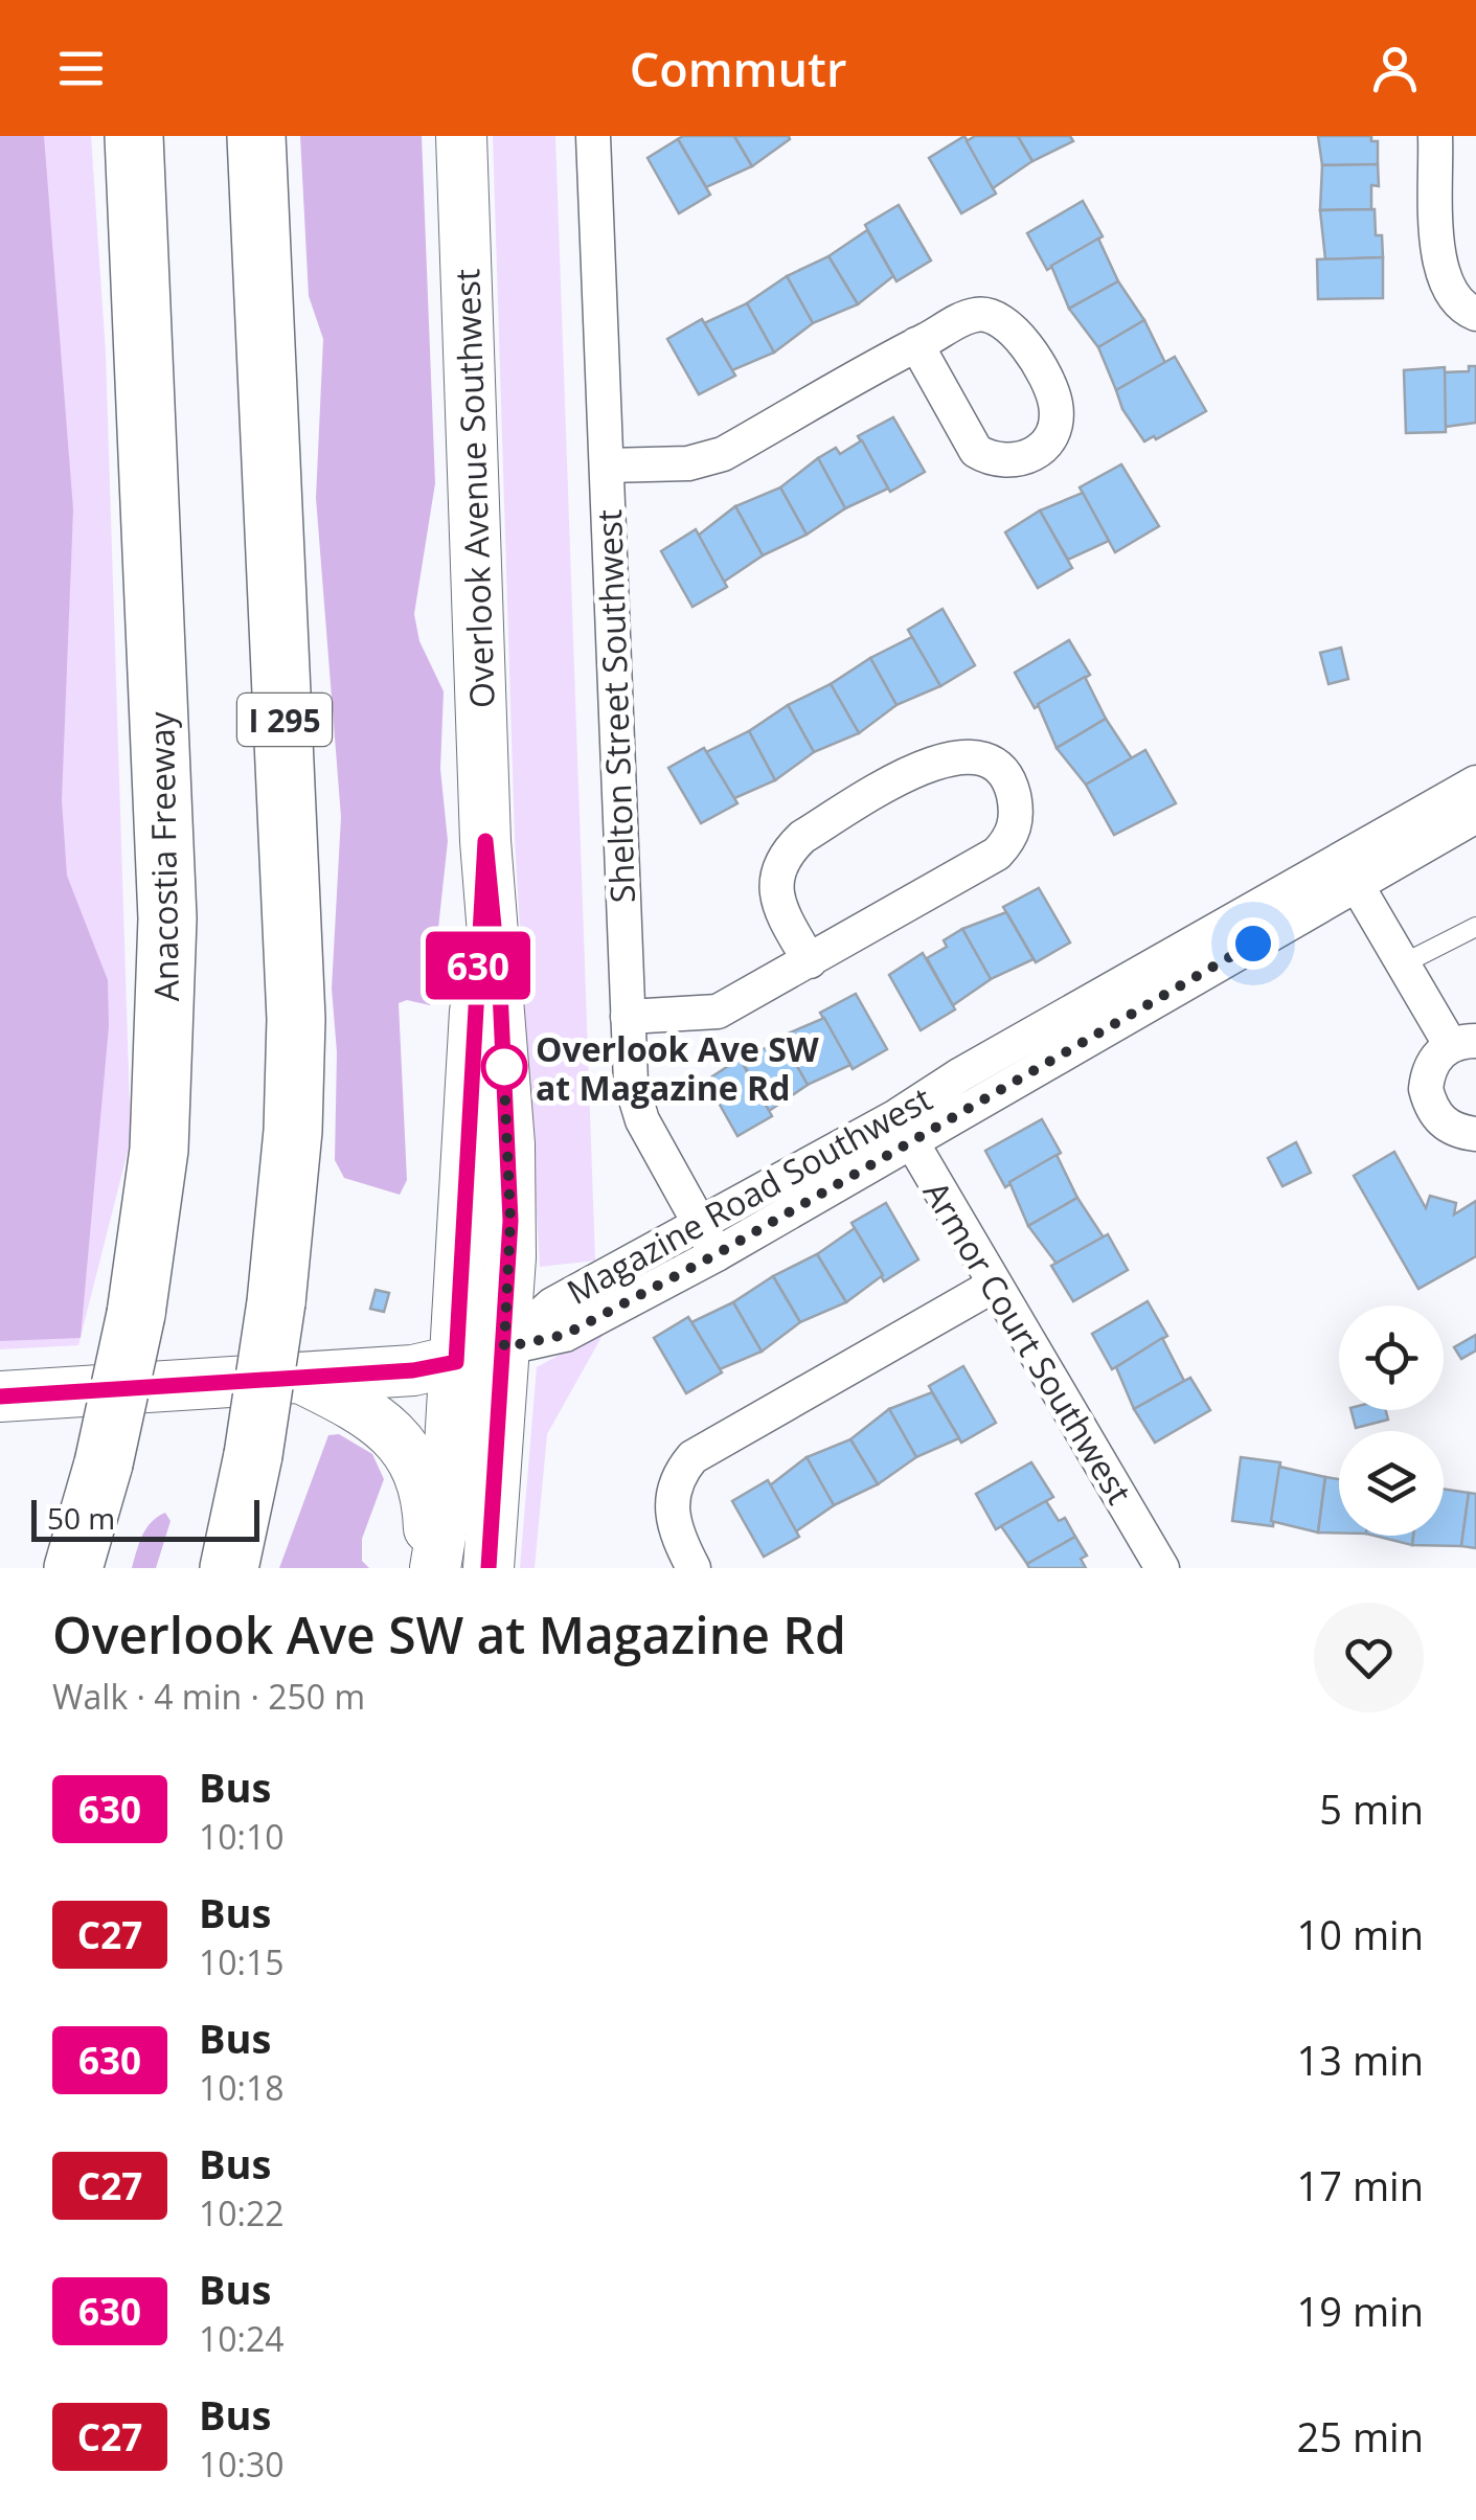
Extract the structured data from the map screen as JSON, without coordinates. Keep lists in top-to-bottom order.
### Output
{
  "streets": {
    "highway": ["I 295", "Anacostia Freeway"],
    "street": [
      "Overlook Avenue Southwest",
      "Shelton Street Southwest",
      "Magazine Road Southwest",
      "Armor Court Southwest"
    ]
  },
  "crossings": [
    ["Overlook Avenue Southwest", "Magazine Road Southwest"],
    ["Shelton Street Southwest", "Magazine Road Southwest"],
    ["Magazine Road Southwest", "Armor Court Southwest"]
  ],
  "places": ["Overlook Ave SW at Magazine Rd"],
  "lines": ["bus line 630"],
  "scale_bar": "50 m",
  "page": {
    "header": "Commutr",
    "on_map": "630",
    "scale": "50 m",
    "heading": ["Overlook Ave SW at Magazine Rd", "Walk · 4 min · 250 m"],
    "list": [
      {
        "mark": "630",
        "name": "Bus",
        "note": "10:10",
        "value": "5 min"
      },
      {
        "mark": "C27",
        "name": "Bus",
        "note": "10:15",
        "value": "10 min"
      },
      {
        "mark": "630",
        "name": "Bus",
        "note": "10:18",
        "value": "13 min"
      },
      {
        "mark": "C27",
        "name": "Bus",
        "note": "10:22",
        "value": "17 min"
      },
      {
        "mark": "630",
        "name": "Bus",
        "note": "10:24",
        "value": "19 min"
      },
      {
        "mark": "C27",
        "name": "Bus",
        "note": "10:30",
        "value": "25 min"
      }
    ]
  }
}
